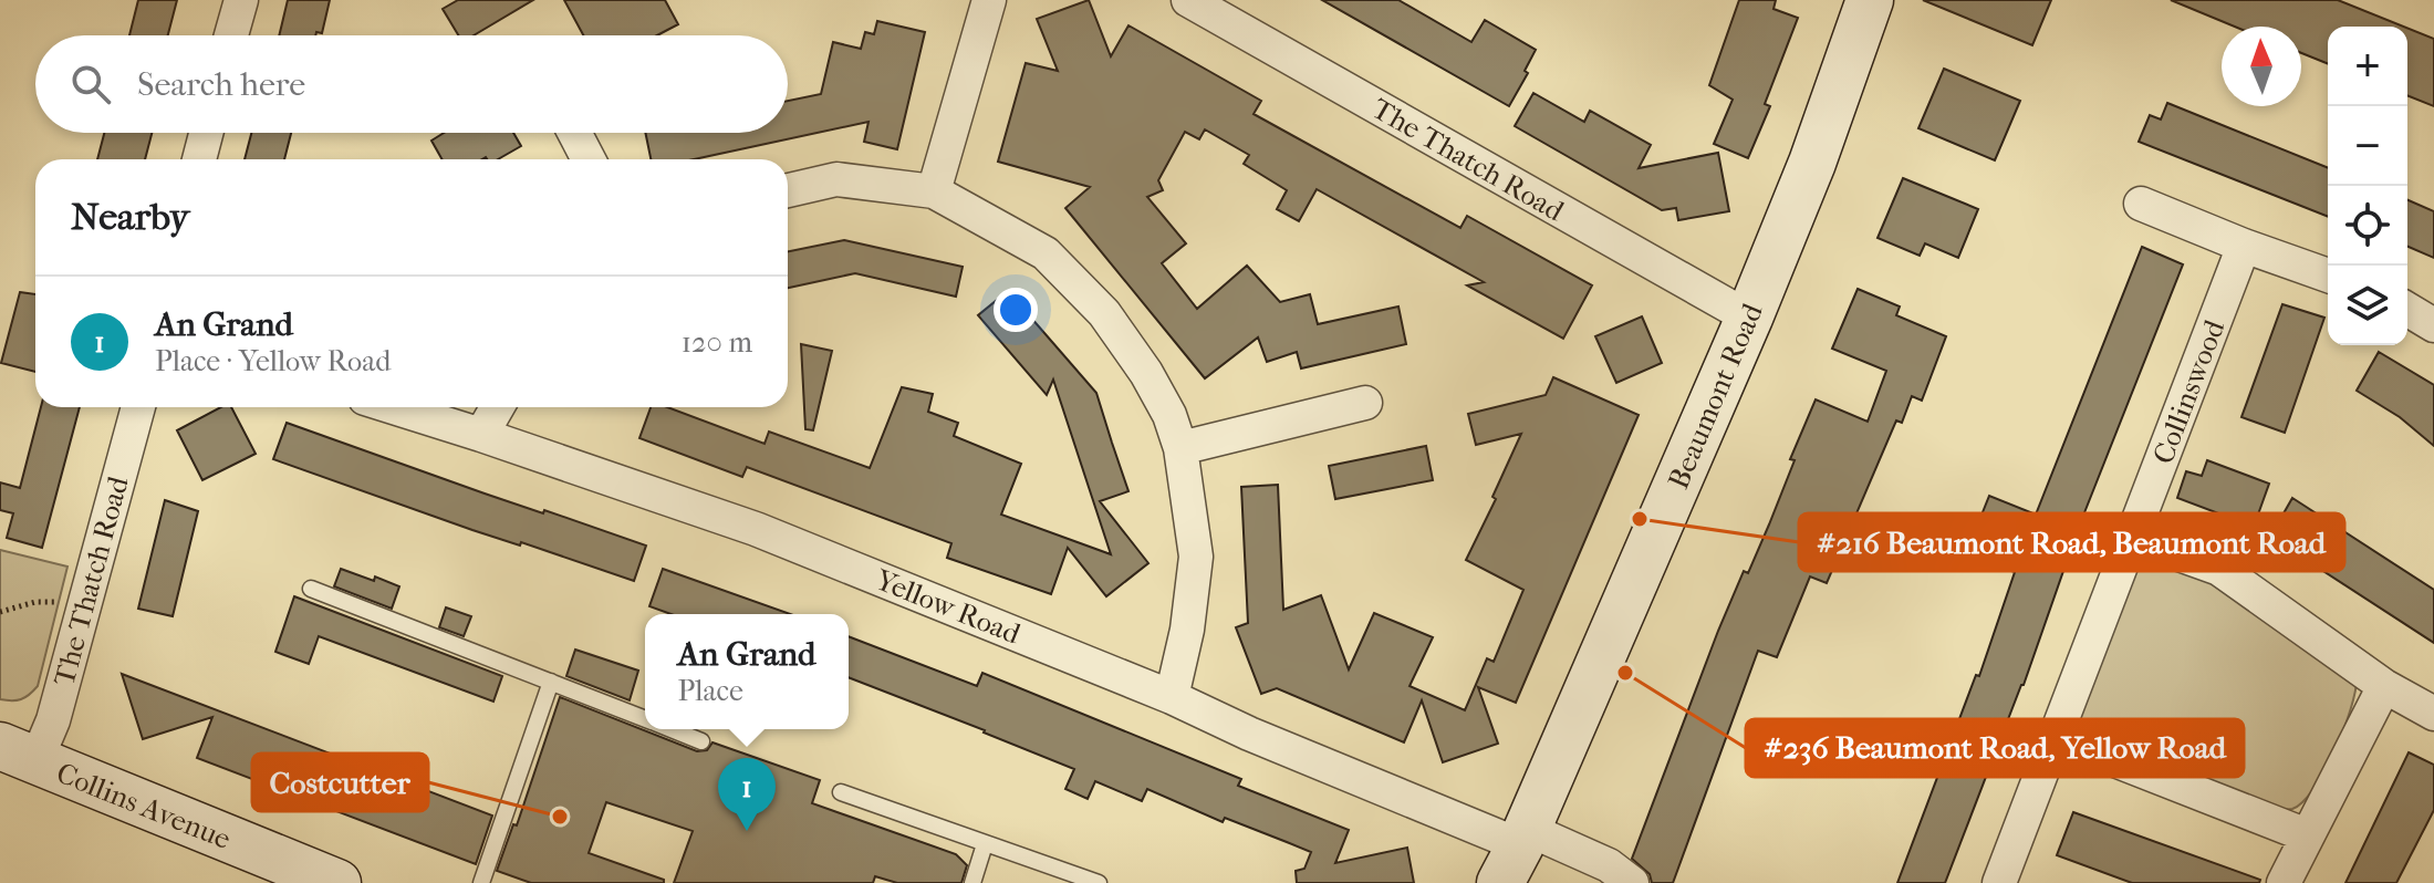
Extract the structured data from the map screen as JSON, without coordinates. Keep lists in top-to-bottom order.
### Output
{
  "streets": {
    "street": [
      "The Thatch Road",
      "Collinswood",
      "Beaumont Road",
      "Yellow Road",
      "Collins Avenue"
    ]
  },
  "crossings": [
    ["The Thatch Road", "Beaumont Road"],
    ["The Thatch Road", "Collins Avenue"],
    ["Beaumont Road", "Yellow Road"]
  ],
  "places": ["#216 Beaumont Road, Beaumont Road", "#236 Beaumont Road, Yellow Road", "Costcutter"],
  "north": "top",
  "page": {
    "map_buttons": ["+", "−"],
    "search": "Search here",
    "heading": "Nearby",
    "list": [
      {
        "mark": "1",
        "name": "An Grand",
        "note": "Place · Yellow Road",
        "value": "120 m"
      }
    ],
    "popup": ["An Grand", "Place"],
    "pins": "1"
  }
}
